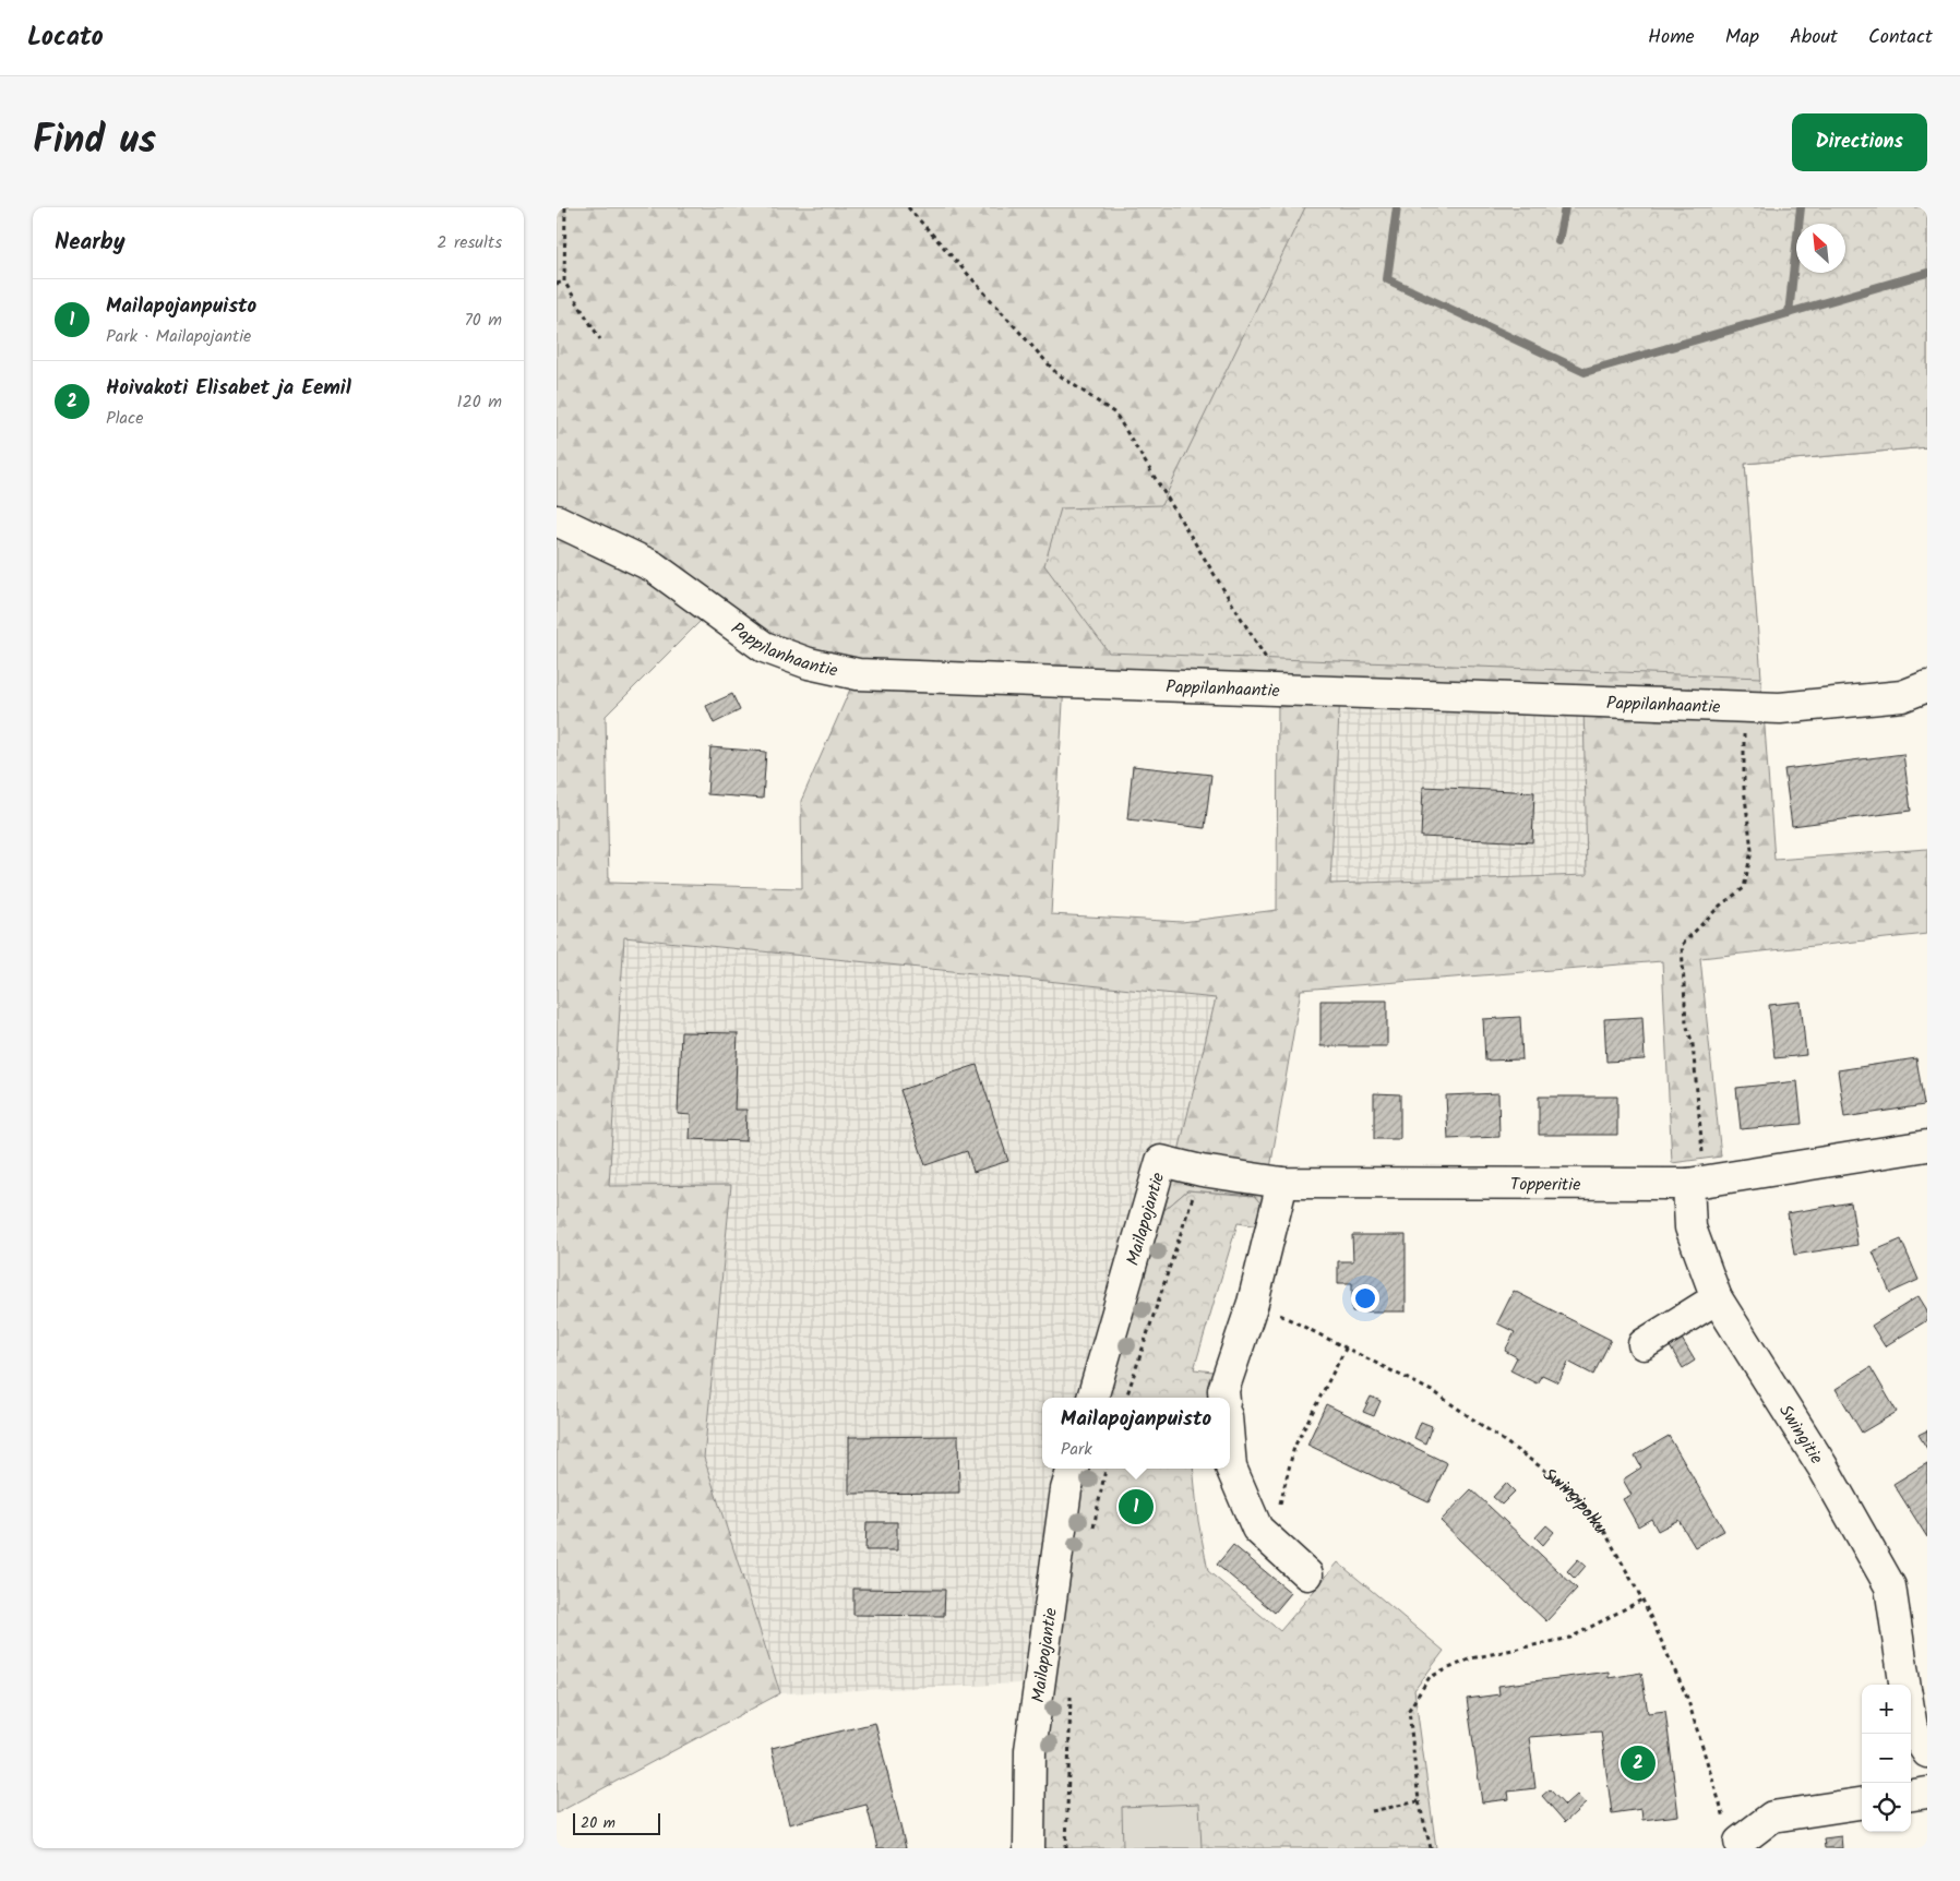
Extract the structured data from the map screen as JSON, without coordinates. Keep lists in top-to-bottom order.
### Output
{
  "streets": {
    "street": [
      "Pappilanhaantie",
      "Topperitie",
      "Mailapojantie",
      "Swingitie"
    ],
    "path": ["Swingipolku"]
  },
  "crossings": [
    ["Topperitie", "Mailapojantie"],
    ["Topperitie", "Swingitie"]
  ],
  "scale_bar": "20 m",
  "north": "top left",
  "page": {
    "header": "Locato",
    "nav": [
      "Home",
      "Map",
      "About",
      "Contact"
    ],
    "title": "Find us",
    "buttons": "Directions",
    "heading": ["Nearby", "2 results"],
    "list": [
      {
        "mark": "1",
        "name": "Mailapojanpuisto",
        "note": "Park · Mailapojantie",
        "value": "70 m"
      },
      {
        "mark": "2",
        "name": "Hoivakoti Elisabet ja Eemil",
        "note": "Place",
        "value": "120 m"
      }
    ],
    "popup": ["Mailapojanpuisto", "Park"],
    "pins": ["1", "2"],
    "map_buttons": ["+", "−"],
    "scale": "20 m"
  }
}
